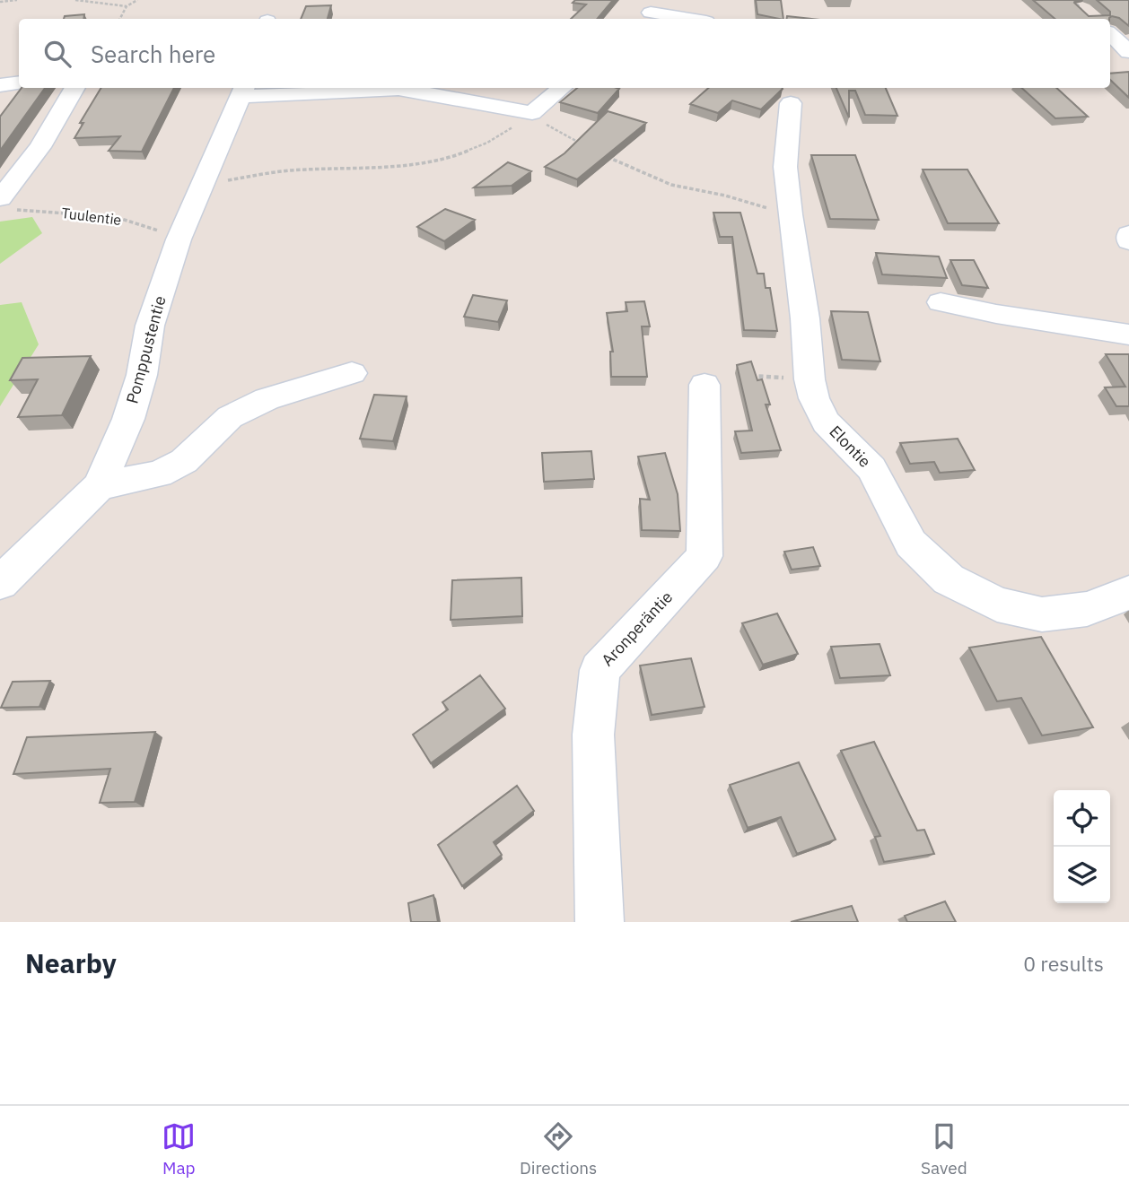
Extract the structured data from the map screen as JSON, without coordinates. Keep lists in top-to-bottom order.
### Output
{
  "streets": {
    "street": ["Pomppustentie", "Elontie", "Aronperäntie"],
    "path": ["Tuulentie"]
  },
  "crossings": [
    ["Tuulentie", "Pomppustentie"]
  ],
  "page": {
    "search": "Search here",
    "heading": ["Nearby", "0 results"],
    "nav": ["Map", "Directions", "Saved"]
  }
}
